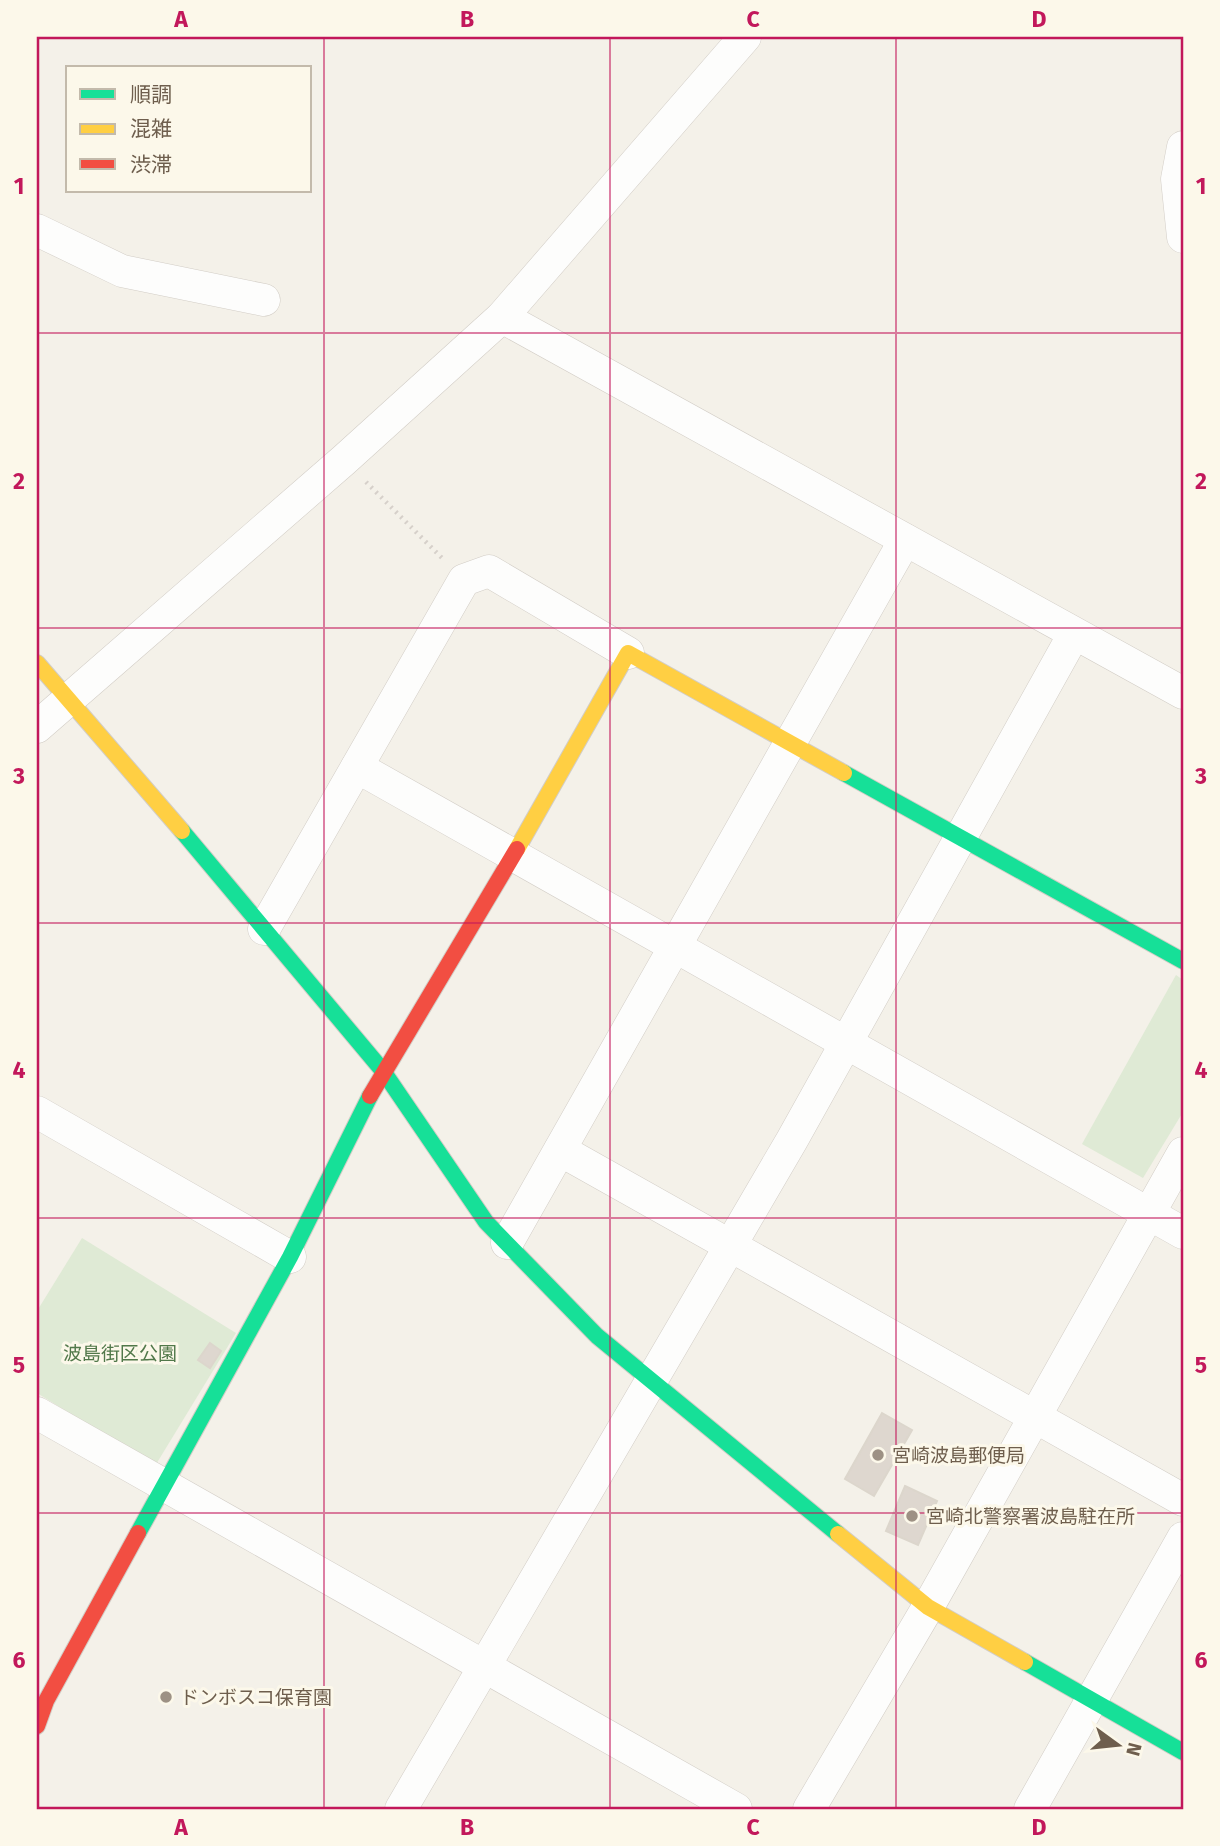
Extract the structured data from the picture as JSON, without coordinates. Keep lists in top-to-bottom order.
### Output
{
  "parks": ["波島街区公園"],
  "places": ["宮崎波島郵便局", "宮崎北警察署波島駐在所", "ドンボスコ保育園"],
  "legend": ["順調", "混雑", "渋滞"],
  "north": "right",
  "grid": {
    "columns": [
      "A",
      "B",
      "C",
      "D"
    ],
    "rows": [
      "1",
      "2",
      "3",
      "4",
      "5",
      "6"
    ]
  }
}
